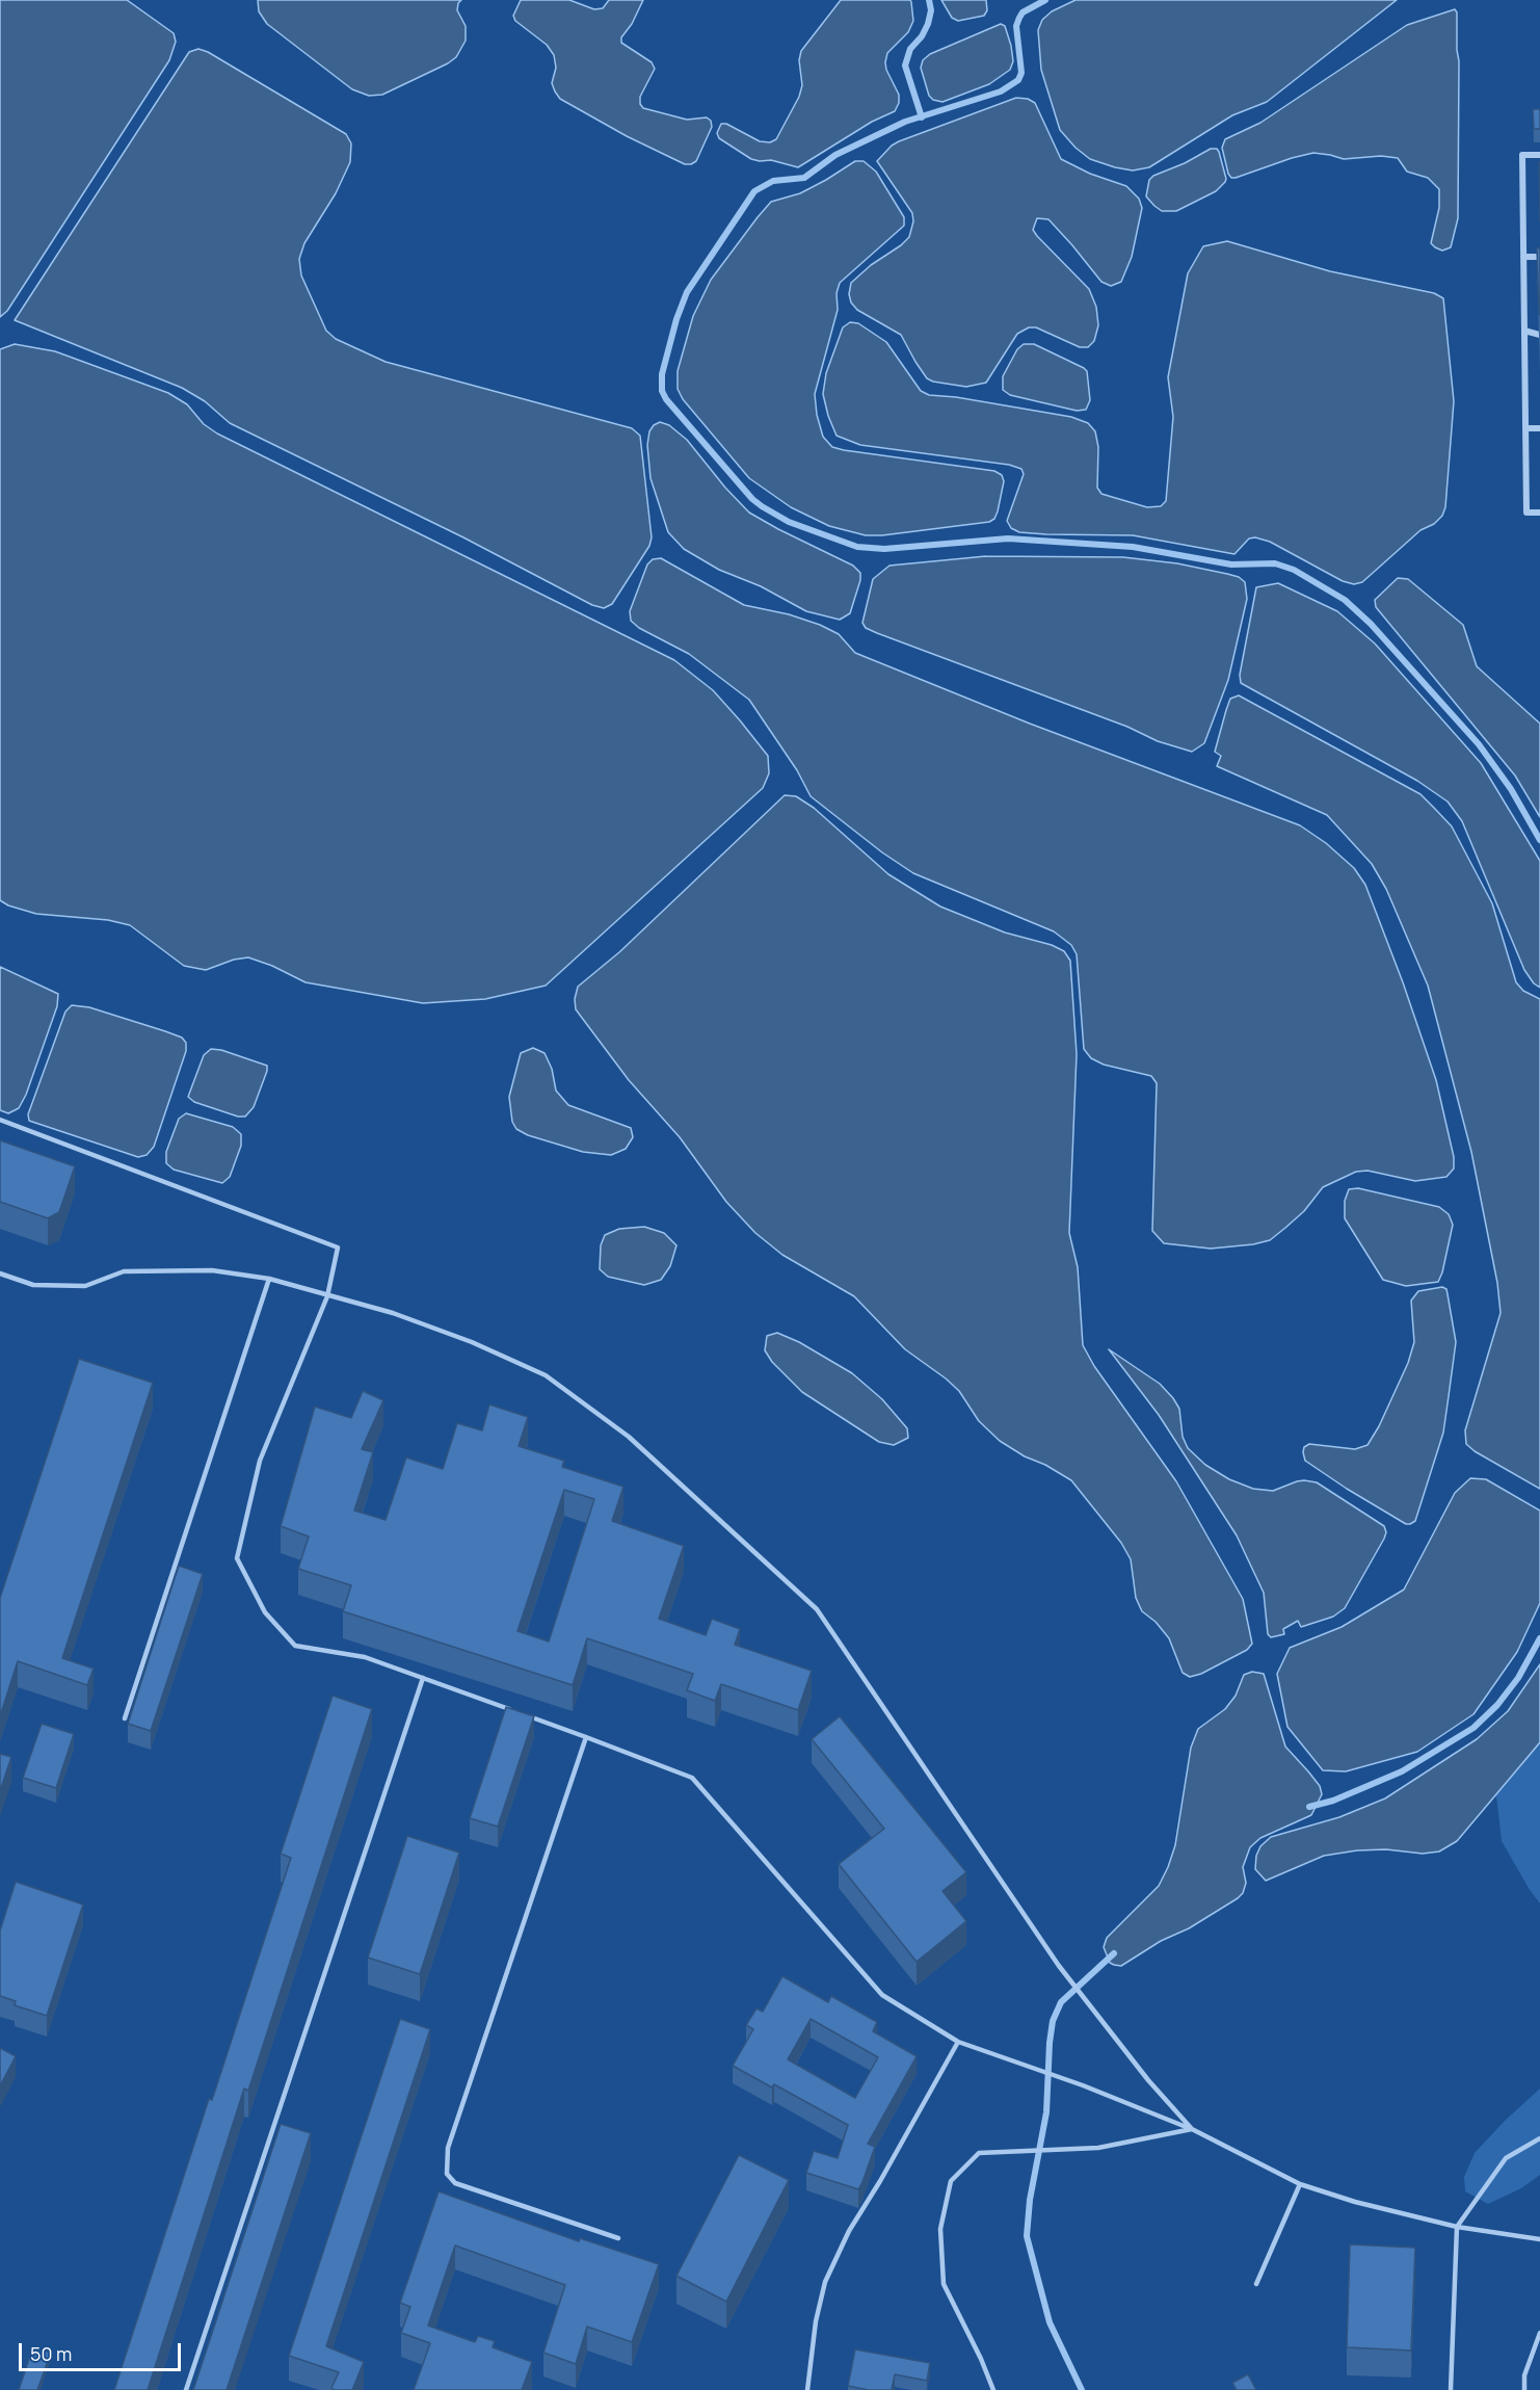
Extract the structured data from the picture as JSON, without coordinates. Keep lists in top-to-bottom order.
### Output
{
  "scale_bar": "50 m"
}
